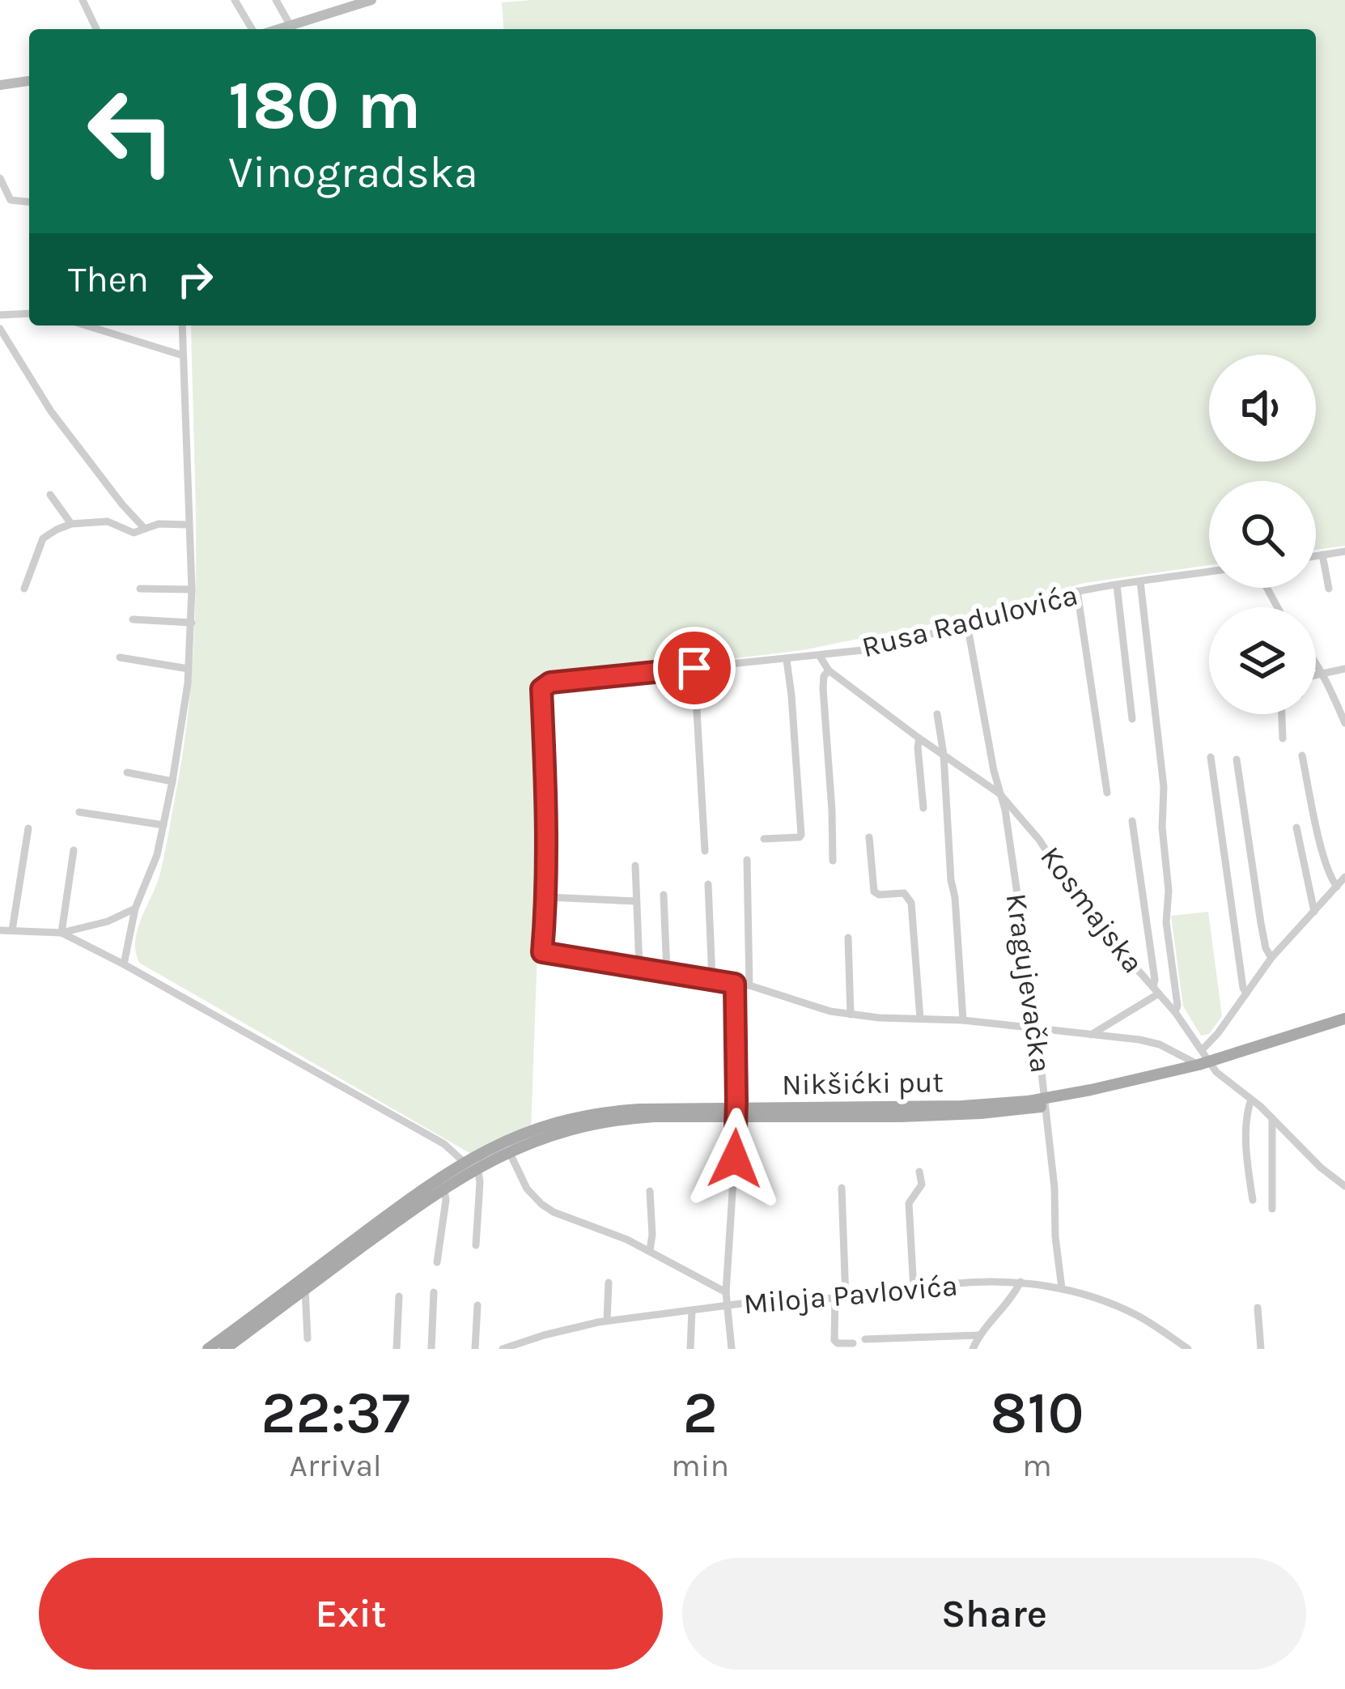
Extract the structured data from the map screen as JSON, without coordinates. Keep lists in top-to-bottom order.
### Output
{
  "streets": {
    "main road": ["Nikšićki put"],
    "street": [
      "Rusa Radulovića",
      "Kosmajska",
      "Kragujevačka",
      "Miloja Pavlovića"
    ]
  },
  "crossings": [
    ["Rusa Radulovića", "Kosmajska"],
    ["Rusa Radulovića", "Kragujevačka"],
    ["Kosmajska", "Kragujevačka"],
    ["Kosmajska", "Nikšićki put"],
    ["Kragujevačka", "Nikšićki put"],
    ["Kragujevačka", "Miloja Pavlovića"]
  ],
  "page": {
    "turn": ["180 m", "Vinogradska"],
    "then": "Then",
    "eta": [
      "22:37",
      "Arrival",
      "2",
      "min",
      "810",
      "m"
    ],
    "buttons": ["Exit", "Share"]
  }
}
